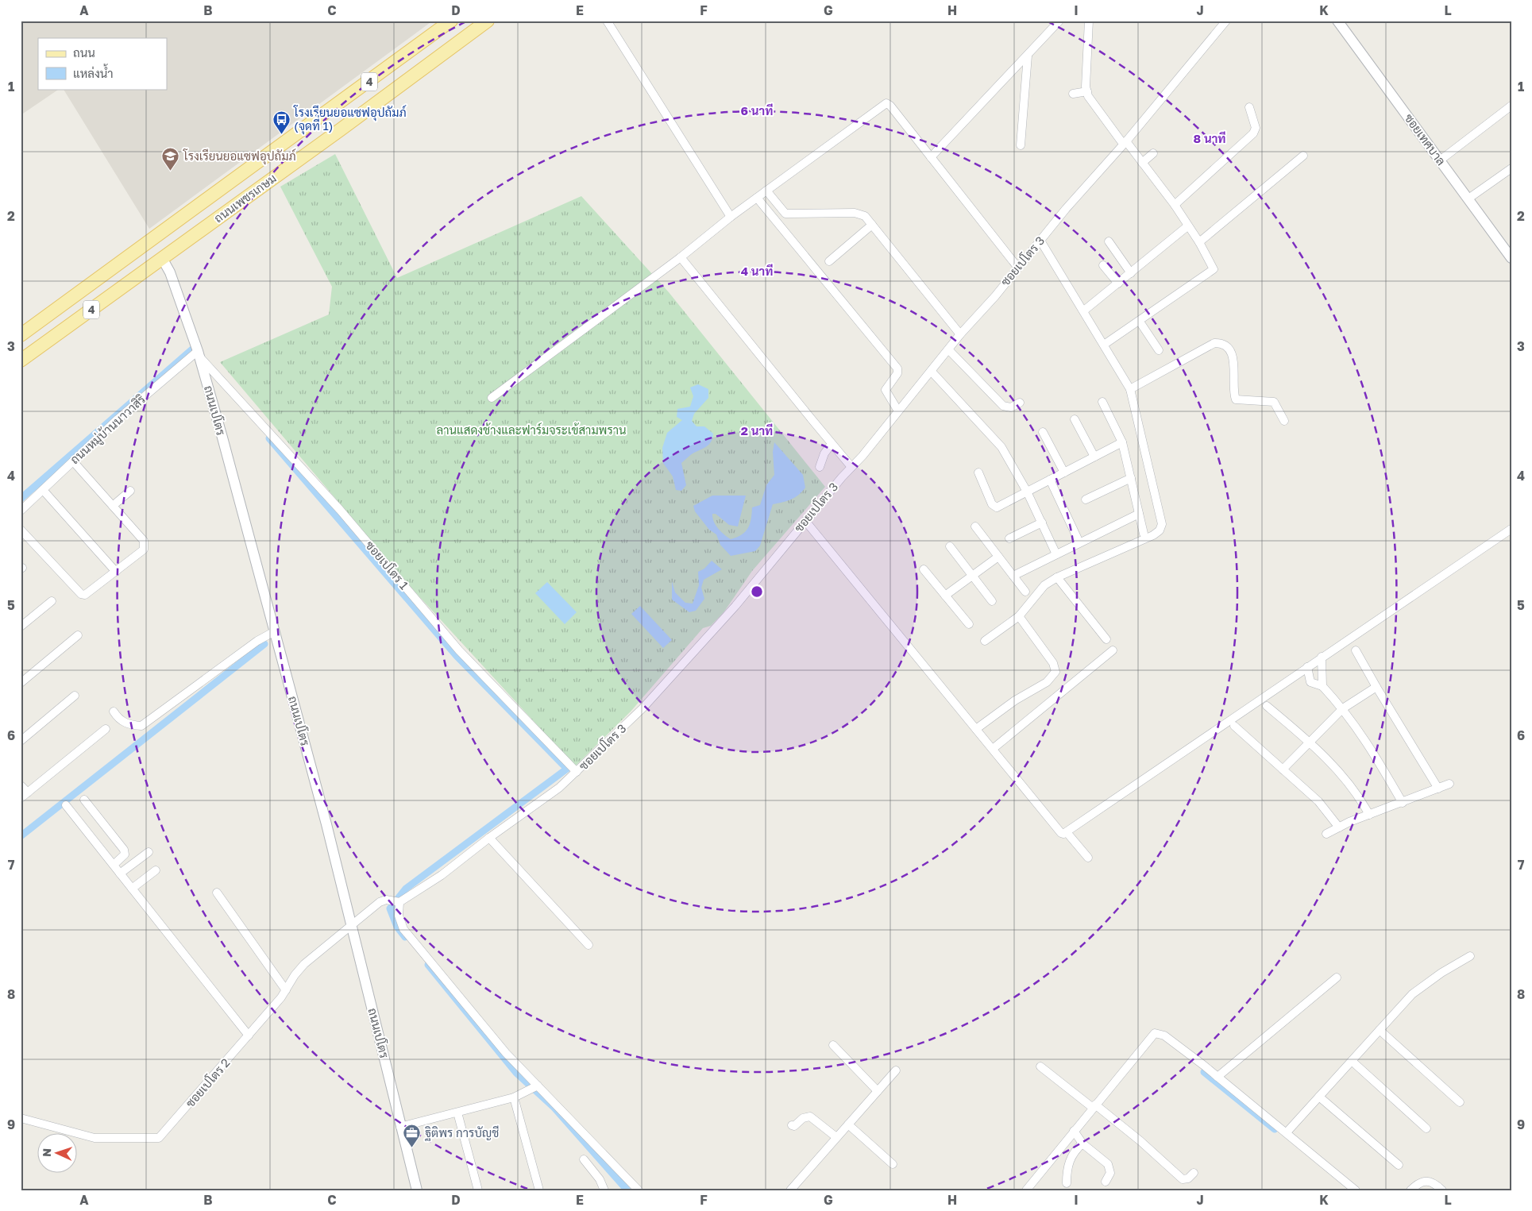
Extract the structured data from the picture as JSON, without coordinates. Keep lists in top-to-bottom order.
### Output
{
  "streets": {
    "main road": ["4", "ถนนเพชรเกษม"],
    "street": [
      "ซอยเทศบาล",
      "ซอยเปโตร 3",
      "ถนนเปโตร",
      "ถนนหมู่บ้านนาวาสิริ",
      "ซอยเปโตร 1",
      "ซอยเปโตร 2"
    ]
  },
  "crossings": [
    ["ถนนเพชรเกษม", "ถนนเปโตร"],
    ["ซอยเปโตร 3", "ซอยเปโตร 1"],
    ["ถนนเปโตร", "ถนนหมู่บ้านนาวาสิริ"],
    ["ถนนเปโตร", "ซอยเปโตร 1"],
    ["ถนนเปโตร", "ซอยเปโตร 2"],
    ["ถนนหมู่บ้านนาวาสิริ", "ซอยเปโตร 1"]
  ],
  "parks": ["ลานแสดงช้างและฟาร์มจระเข้สามพราน"],
  "places": {
    "bus stop": ["โรงเรียนยอแซฟอุปถัมภ์ (จุดที่ 1)"],
    "school or university": ["โรงเรียนยอแซฟอุปถัมภ์"],
    "office": ["ฐิติพร การบัญชี"]
  },
  "legend": ["ถนน", "แหล่งน้ำ"],
  "north": "left",
  "grid": {
    "columns": [
      "A",
      "B",
      "C",
      "D",
      "E",
      "F",
      "G",
      "H",
      "I",
      "J",
      "K",
      "L"
    ],
    "rows": [
      "1",
      "2",
      "3",
      "4",
      "5",
      "6",
      "7",
      "8",
      "9"
    ]
  },
  "rings": [
    "6 นาที",
    "8 นาที",
    "4 นาที",
    "2 นาที"
  ]
}
